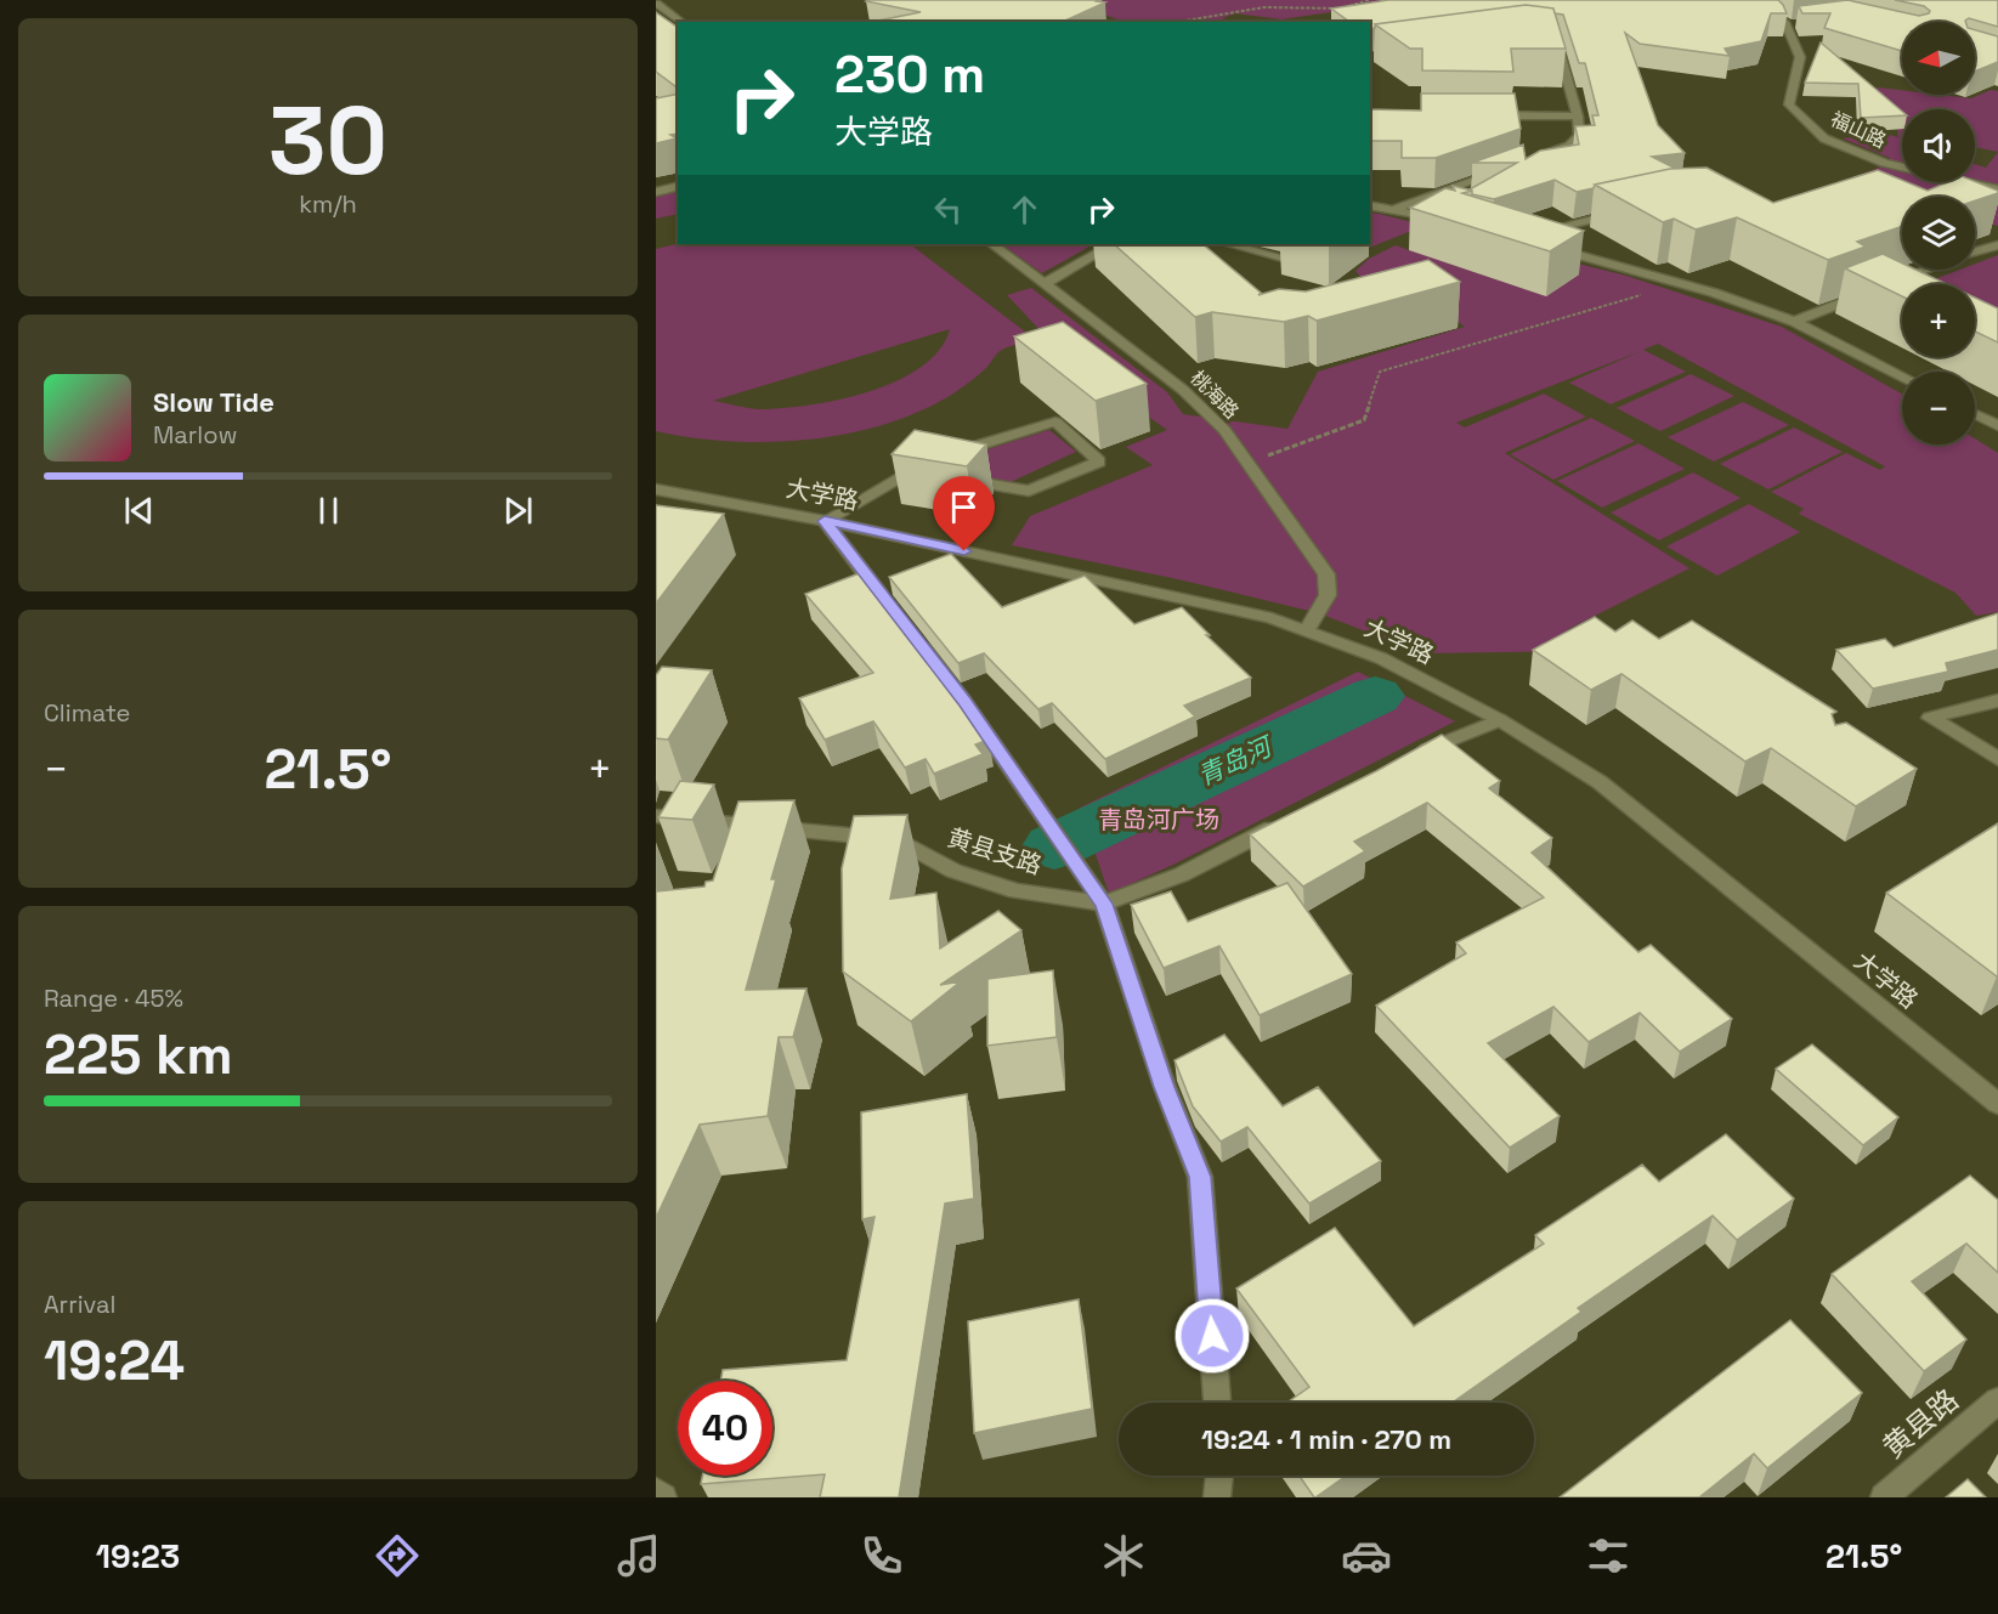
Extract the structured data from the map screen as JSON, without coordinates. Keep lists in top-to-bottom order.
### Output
{
  "streets": {
    "street": [
      "福山路",
      "桃海路",
      "大学路",
      "黄县支路",
      "黄县路"
    ]
  },
  "crossings": [
    ["桃海路", "大学路"]
  ],
  "water": ["青岛河"],
  "parks": ["青岛河广场"],
  "north": "left",
  "page": {
    "tile": [
      ["30", "km/h"],
      "Climate",
      ["Range · 45%", "225 km"],
      ["Arrival", "19:24"]
    ],
    "map_buttons": ["+", "−"],
    "turn": ["230 m", "大学路"],
    "song": ["Slow Tide", "Marlow"],
    "heat": ["−", "21.5°", "+"],
    "limit": "40",
    "trip": "19:24 · 1 min · 270 m",
    "tabs": ["19:23", "21.5°"]
  }
}
